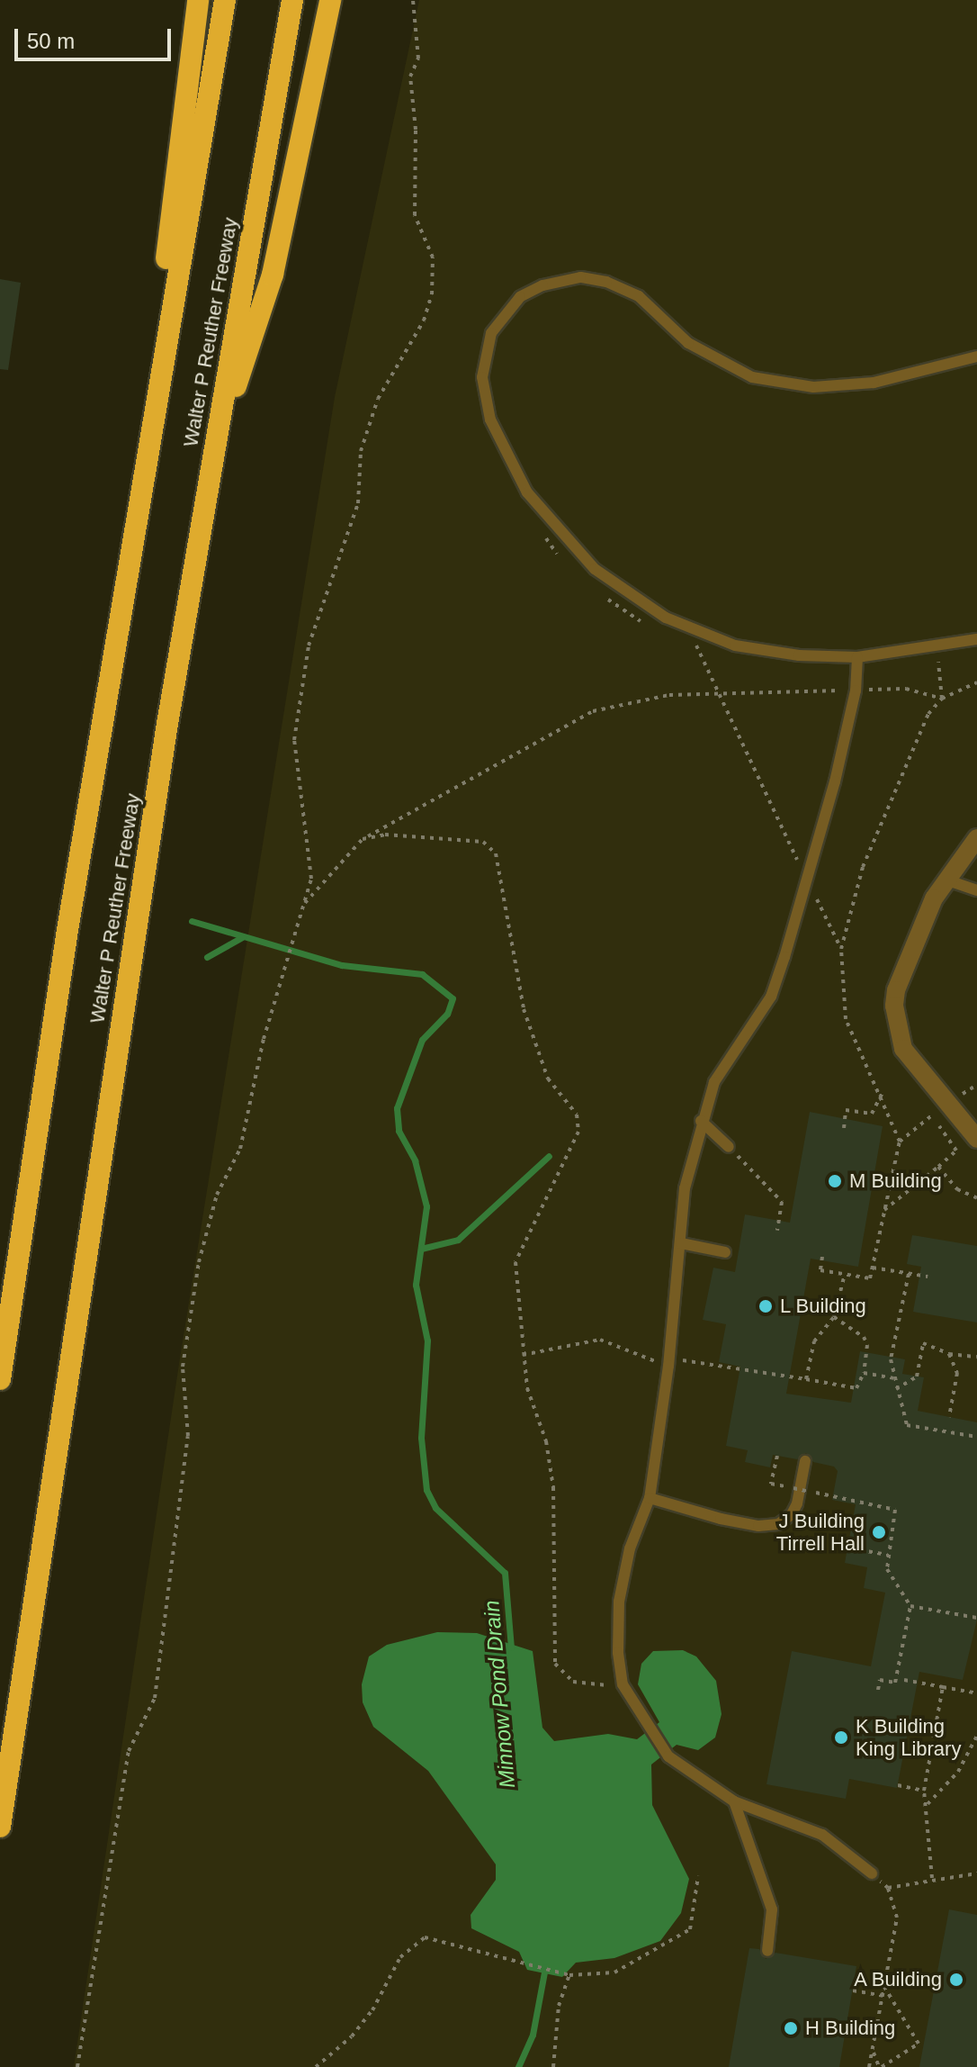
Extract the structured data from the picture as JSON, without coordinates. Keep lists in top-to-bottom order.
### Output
{
  "streets": {
    "highway": ["Walter P Reuther Freeway"]
  },
  "water": ["Minnow Pond Drain"],
  "places": [
    "M Building",
    "L Building",
    "J Building Tirrell Hall",
    "K Building King Library",
    "A Building",
    "H Building"
  ],
  "scale_bar": "50 m"
}
